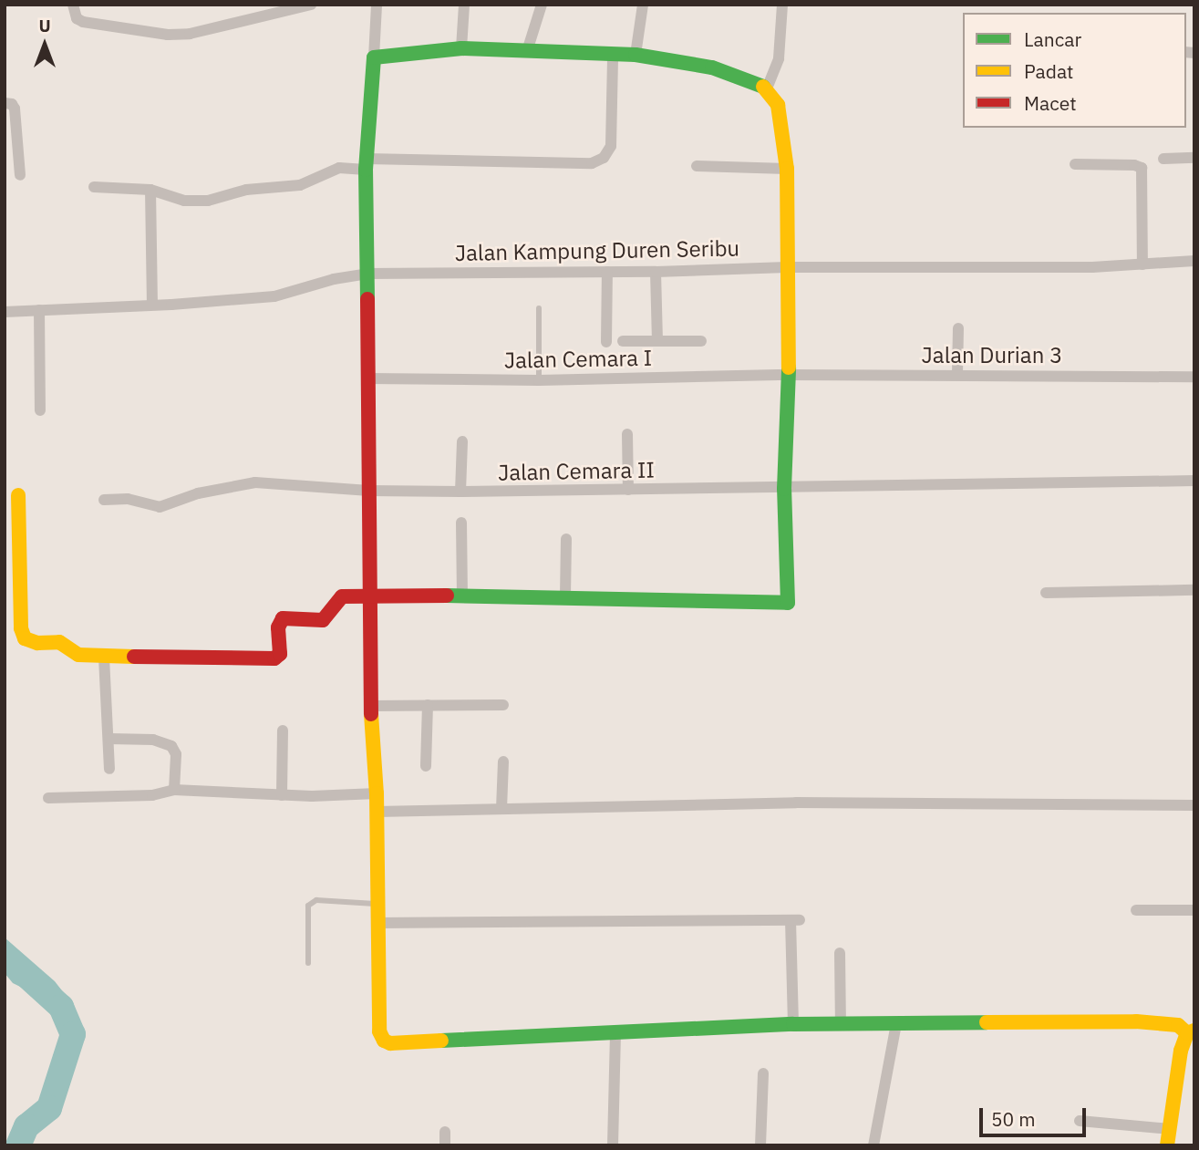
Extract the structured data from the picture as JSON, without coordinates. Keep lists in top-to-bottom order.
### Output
{
  "streets": {
    "street": [
      "Jalan Kampung Duren Seribu",
      "Jalan Durian 3",
      "Jalan Cemara I",
      "Jalan Cemara II"
    ]
  },
  "crossings": [
    ["Jalan Durian 3", "Jalan Cemara I"]
  ],
  "legend": ["Lancar", "Padat", "Macet"],
  "scale_bar": "50 m",
  "north": "top"
}
